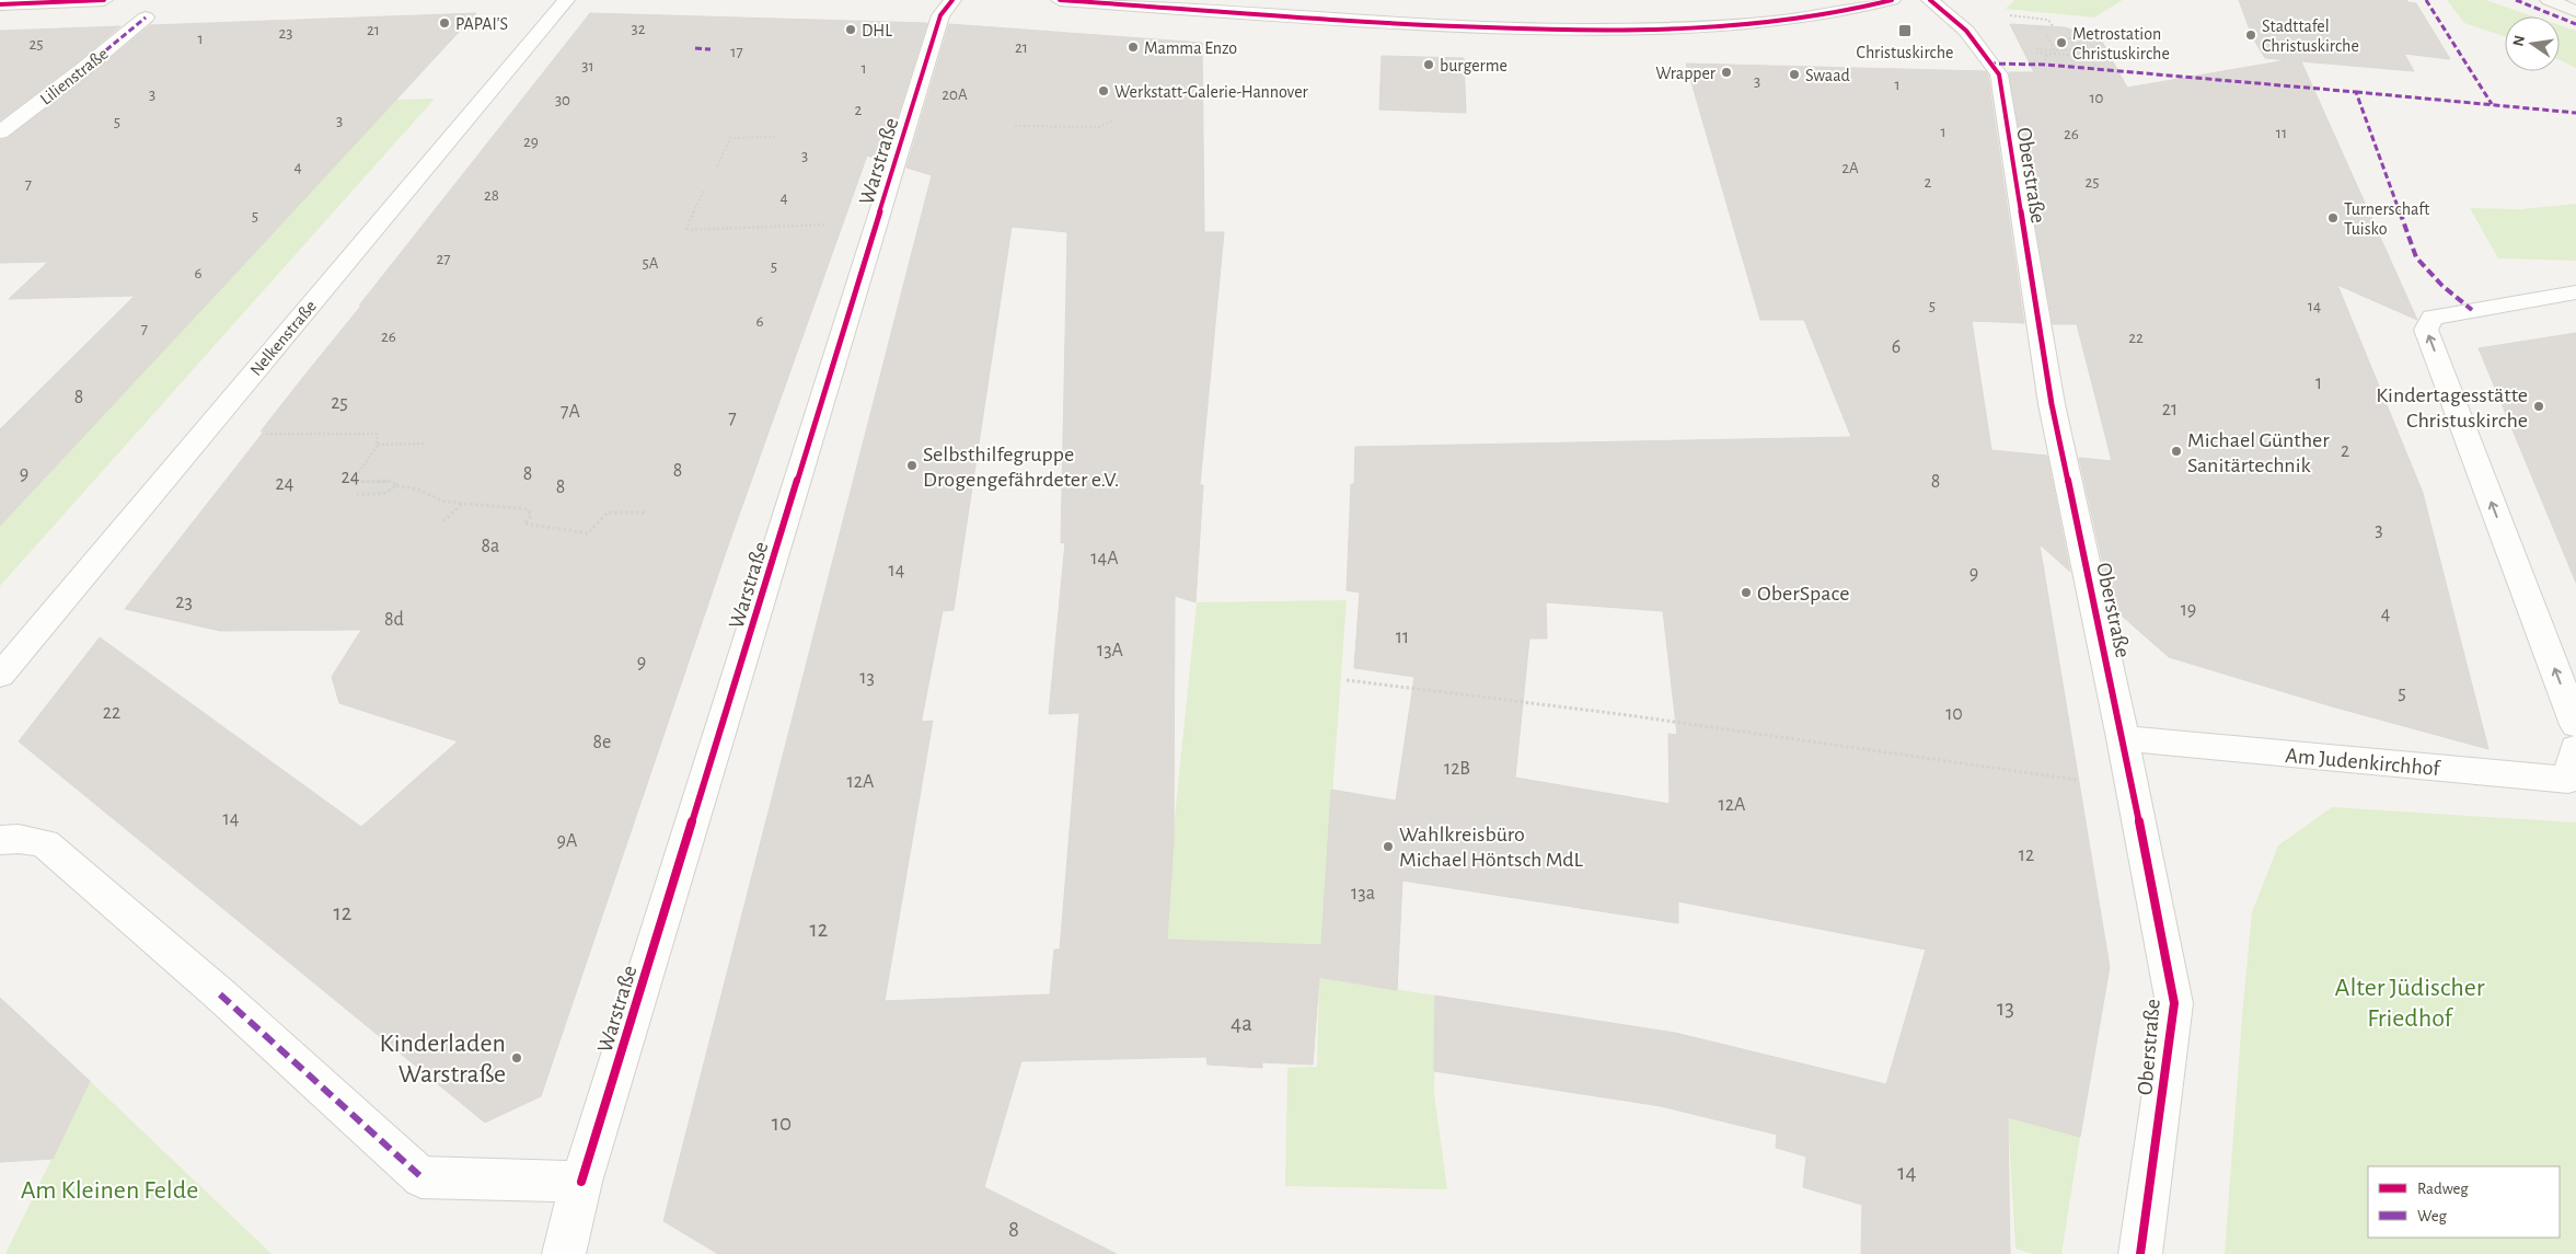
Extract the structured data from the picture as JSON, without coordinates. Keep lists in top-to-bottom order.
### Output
{
  "streets": {
    "street": [
      "Lilienstraße",
      "Warstraße",
      "Oberstraße",
      "Nelkenstraße",
      "Am Judenkirchhof"
    ]
  },
  "crossings": [
    ["Oberstraße", "Am Judenkirchhof"]
  ],
  "parks": ["Alter Jüdischer Friedhof", "Am Kleinen Felde"],
  "places": {
    "other": [
      "PAPAI'S",
      "DHL",
      "Stadttafel Christuskirche",
      "Metrostation Christuskirche",
      "Mamma Enzo",
      "burgerme",
      "Wrapper",
      "Swaad",
      "Werkstatt-Galerie-Hannover",
      "Turnerschaft Tuisko",
      "Kindertagesstätte Christuskirche",
      "Michael Günther Sanitärtechnik",
      "Selbsthilfegruppe Drogengefährdeter e.V.",
      "OberSpace",
      "Wahlkreisbüro Michael Höntsch MdL",
      "Kinderladen Warstraße"
    ],
    "transit": ["Christuskirche"]
  },
  "house_numbers": [
    "32",
    "21",
    "23",
    "1",
    "25",
    "21",
    "17",
    "31",
    "1",
    "3",
    "1",
    "3",
    "20A",
    "10",
    "30",
    "2",
    "3",
    "5",
    "1",
    "11",
    "26",
    "29",
    "3",
    "4",
    "2A",
    "2",
    "25",
    "7",
    "28",
    "4",
    "5",
    "27",
    "5A",
    "5",
    "6",
    "5",
    "14",
    "6",
    "7",
    "26",
    "22",
    "6",
    "1",
    "8",
    "25",
    "21",
    "7A",
    "7",
    "2",
    "8",
    "9",
    "8",
    "24",
    "8",
    "24",
    "8",
    "3",
    "8a",
    "14A",
    "14",
    "9",
    "23",
    "19",
    "4",
    "8d",
    "11",
    "13A",
    "9",
    "13",
    "5",
    "22",
    "10",
    "8e",
    "12B",
    "12A",
    "12A",
    "14",
    "9A",
    "12",
    "13a",
    "12",
    "12",
    "13",
    "4a",
    "10",
    "14",
    "8"
  ],
  "legend": ["Radweg", "Weg"],
  "north": "left"
}
